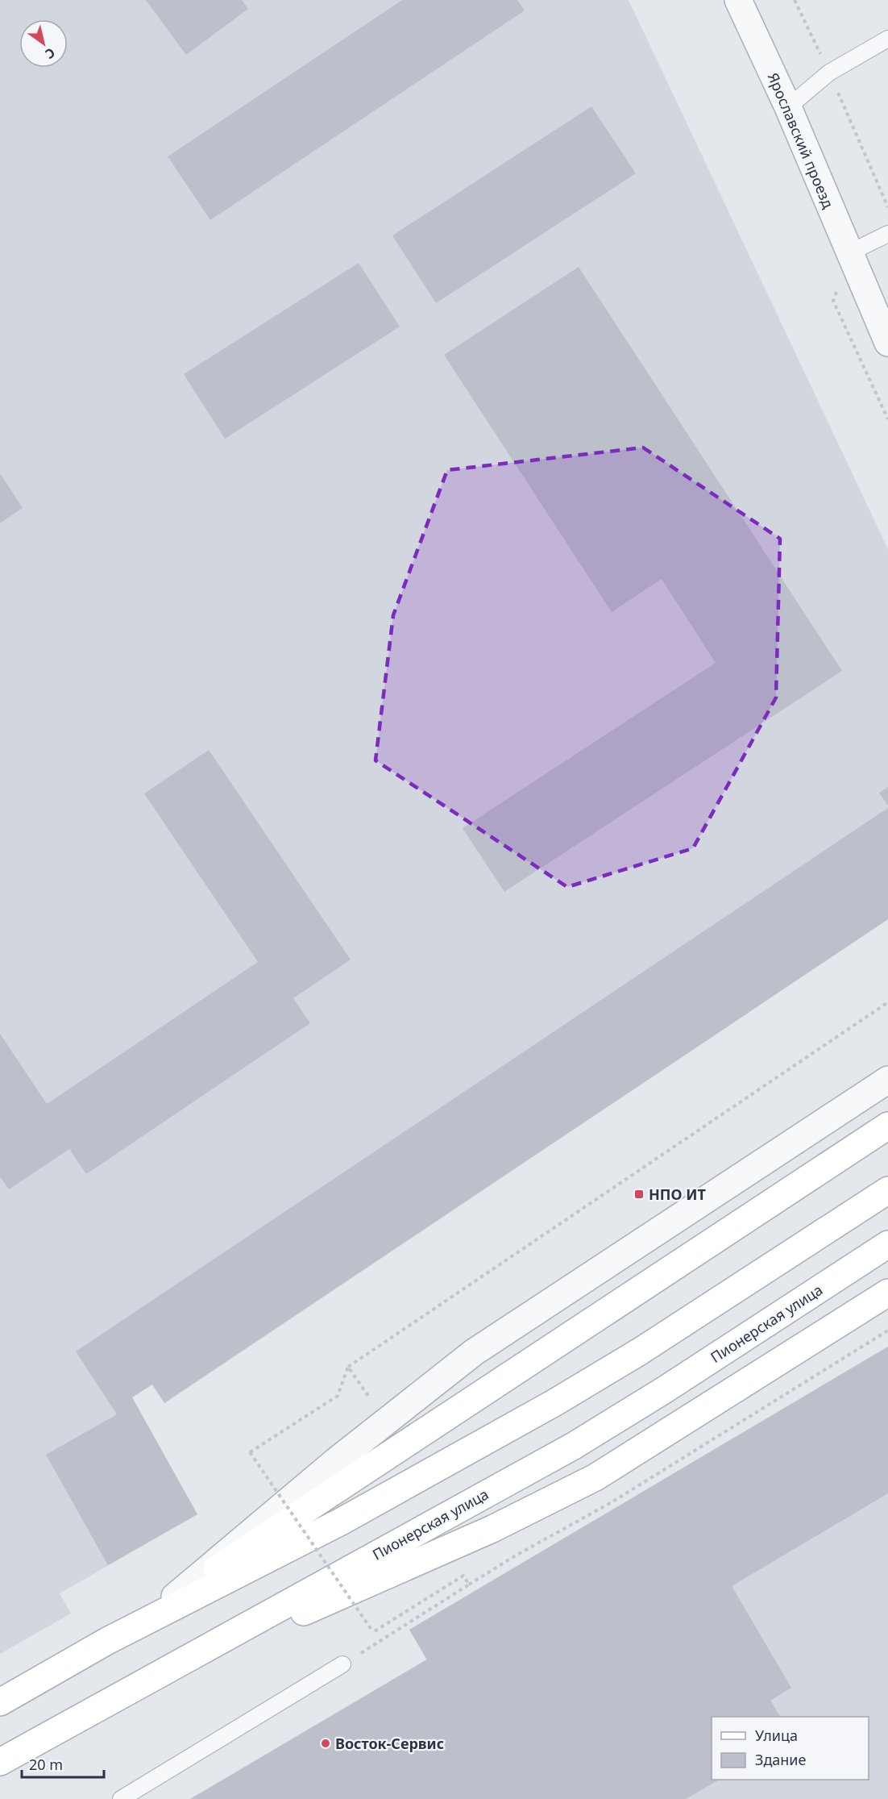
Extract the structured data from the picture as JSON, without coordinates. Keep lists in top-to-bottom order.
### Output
{
  "streets": {
    "main road": ["Пионерская улица"],
    "street": ["Ярославский проезд"]
  },
  "places": {
    "transit": ["НПО ИТ"],
    "other": ["Восток-Сервис"]
  },
  "legend": ["Улица", "Здание"],
  "scale_bar": "20 m",
  "north": "bottom right"
}
